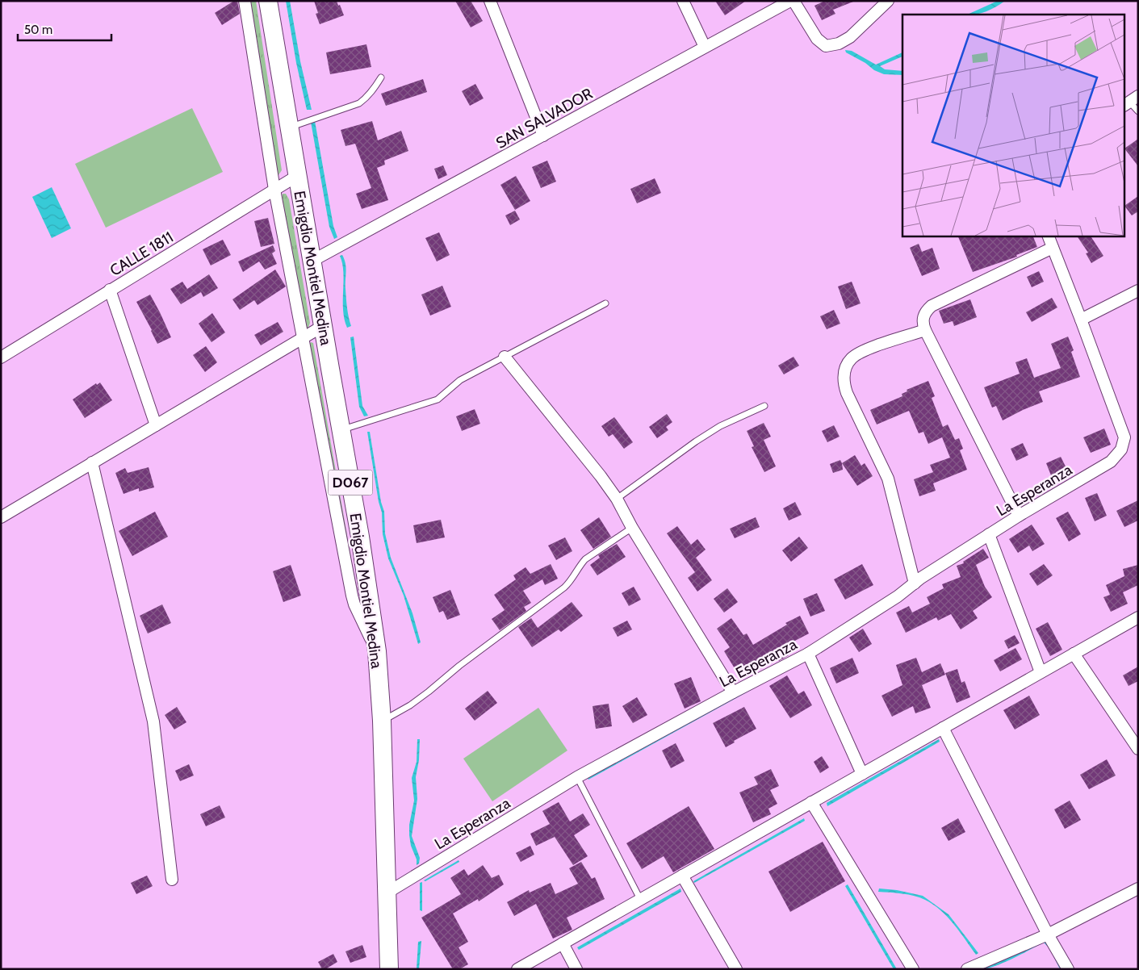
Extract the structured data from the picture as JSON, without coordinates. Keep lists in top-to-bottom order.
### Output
{
  "streets": {
    "main road": ["Emigdio Montiel Medina", "D067"],
    "street": ["SAN SALVADOR", "CALLE 1811", "La Esperanza"]
  },
  "crossings": [
    ["SAN SALVADOR", "Emigdio Montiel Medina"],
    ["CALLE 1811", "Emigdio Montiel Medina"],
    ["Emigdio Montiel Medina", "La Esperanza"]
  ],
  "scale_bar": "50 m"
}
